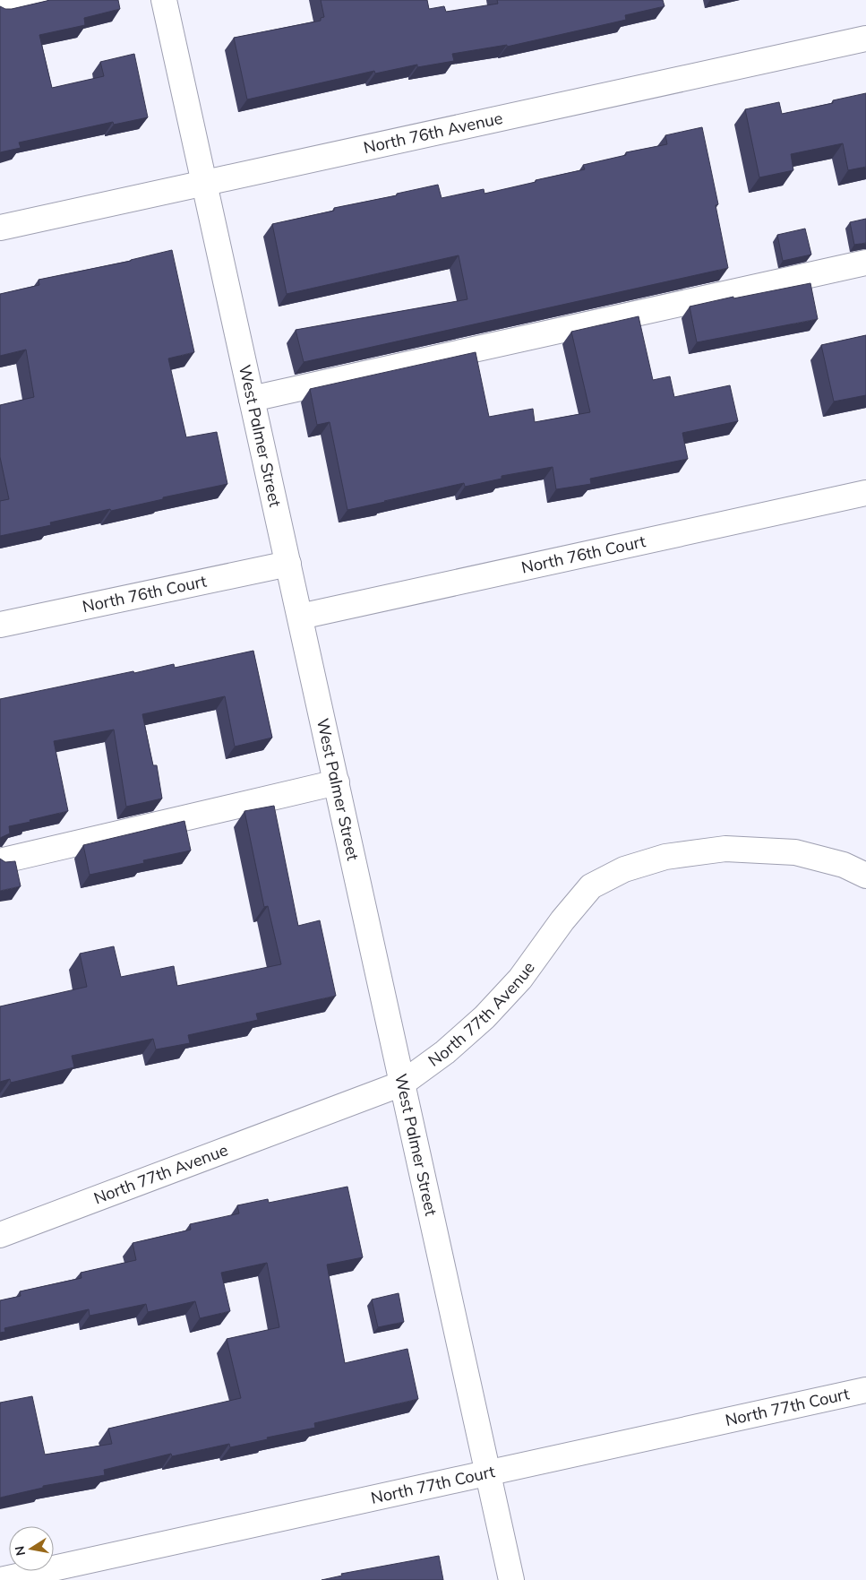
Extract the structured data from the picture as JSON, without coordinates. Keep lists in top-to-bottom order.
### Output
{
  "streets": {
    "street": [
      "North 76th Avenue",
      "West Palmer Street",
      "North 76th Court",
      "North 77th Avenue",
      "North 77th Court"
    ]
  },
  "crossings": [
    ["North 76th Avenue", "West Palmer Street"],
    ["West Palmer Street", "North 76th Court"],
    ["West Palmer Street", "North 77th Avenue"],
    ["West Palmer Street", "North 77th Court"]
  ],
  "north": "left"
}
